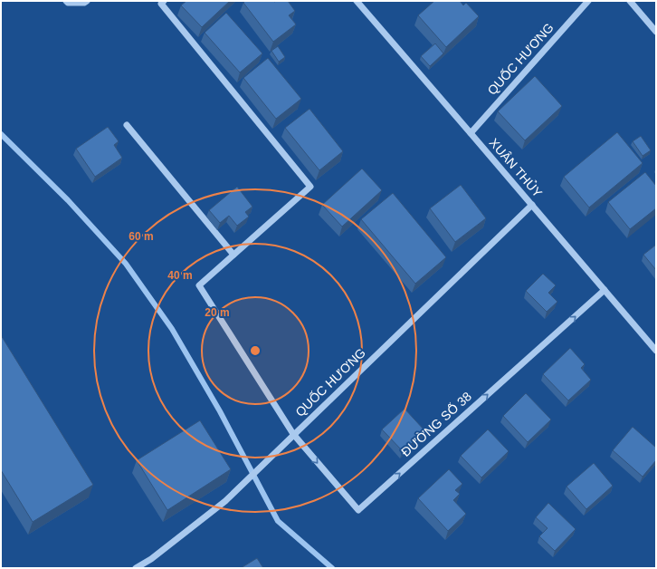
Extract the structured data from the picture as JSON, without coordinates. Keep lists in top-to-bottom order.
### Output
{
  "streets": {
    "street": ["QUỐC HƯƠNG", "XUÂN THỦY", "ĐƯỜNG SỐ 38"]
  },
  "crossings": [
    ["QUỐC HƯƠNG", "XUÂN THỦY"],
    ["QUỐC HƯƠNG", "ĐƯỜNG SỐ 38"],
    ["XUÂN THỦY", "ĐƯỜNG SỐ 38"]
  ],
  "rings": ["60 m", "40 m", "20 m"]
}
